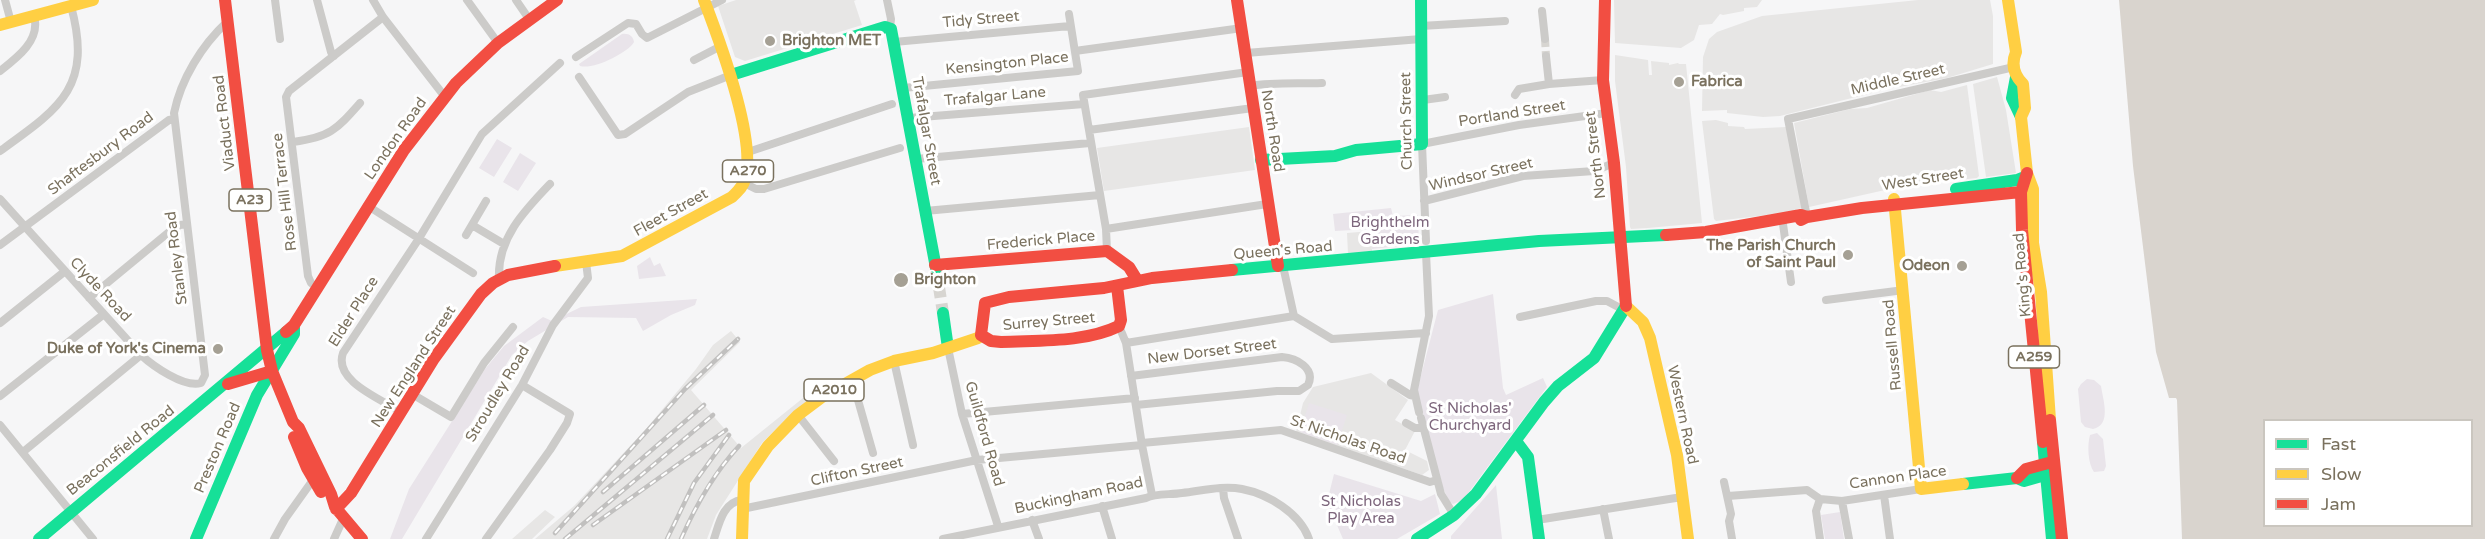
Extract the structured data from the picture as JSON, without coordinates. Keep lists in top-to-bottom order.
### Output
{
  "streets": {
    "main road": [
      "Church Street",
      "Viaduct Road",
      "Trafalgar Street",
      "North Road",
      "London Road",
      "North Street",
      "A270",
      "West Street",
      "A23",
      "Fleet Street",
      "Frederick Place",
      "Queen's Road",
      "King's Road",
      "Surrey Street",
      "Russell Road",
      "A259",
      "New England Street",
      "A2010",
      "Western Road",
      "Preston Road",
      "Beaconsfield Road",
      "Cannon Place"
    ],
    "street": [
      "Tidy Street",
      "Kensington Place",
      "Middle Street",
      "Trafalgar Lane",
      "Portland Street",
      "Shaftesbury Road",
      "Windsor Street",
      "Rose Hill Terrace",
      "Stanley Road",
      "Clyde Road",
      "Elder Place",
      "New Dorset Street",
      "Stroudley Road",
      "Guildford Road",
      "St Nicholas Road",
      "Clifton Street",
      "Buckingham Road"
    ]
  },
  "crossings": [
    ["Tidy Street", "Trafalgar Street"],
    ["Kensington Place", "Trafalgar Street"],
    ["Middle Street", "West Street"],
    ["Middle Street", "King's Road"],
    ["Trafalgar Lane", "Trafalgar Street"],
    ["Trafalgar Lane", "North Road"],
    ["Portland Street", "Church Street"],
    ["Portland Street", "North Street"],
    ["Church Street", "Windsor Street"],
    ["Church Street", "Queen's Road"],
    ["Church Street", "St Nicholas Road"],
    ["Viaduct Road", "London Road"],
    ["Viaduct Road", "Shaftesbury Road"],
    ["Viaduct Road", "A23"],
    ["Viaduct Road", "Beaconsfield Road"],
    ["Trafalgar Street", "Frederick Place"],
    ["North Road", "Queen's Road"],
    ["London Road", "Rose Hill Terrace"],
    ["London Road", "A23"],
    ["London Road", "Preston Road"],
    ["London Road", "Beaconsfield Road"],
    ["Shaftesbury Road", "Stanley Road"],
    ["Shaftesbury Road", "Clyde Road"],
    ["North Street", "Windsor Street"],
    ["North Street", "West Street"],
    ["North Street", "Queen's Road"],
    ["North Street", "Western Road"],
    ["A270", "Fleet Street"],
    ["West Street", "Queen's Road"],
    ["West Street", "Russell Road"],
    ["A23", "Preston Road"],
    ["A23", "Beaconsfield Road"],
    ["Fleet Street", "New England Street"],
    ["Fleet Street", "Stroudley Road"],
    ["Frederick Place", "Queen's Road"],
    ["Queen's Road", "Surrey Street"],
    ["Stanley Road", "Clyde Road"],
    ["King's Road", "Cannon Place"],
    ["Elder Place", "New England Street"],
    ["Surrey Street", "A2010"],
    ["Surrey Street", "Guildford Road"],
    ["Russell Road", "Cannon Place"],
    ["A2010", "Guildford Road"],
    ["A2010", "Clifton Street"],
    ["Guildford Road", "St Nicholas Road"],
    ["Guildford Road", "Clifton Street"],
    ["Guildford Road", "Buckingham Road"],
    ["St Nicholas Road", "Clifton Street"],
    ["Preston Road", "Beaconsfield Road"]
  ],
  "parks": ["Brighthelm Gardens", "St Nicholas' Churchyard", "St Nicholas Play Area"],
  "places": [
    "Brighton MET",
    "Fabrica",
    "The Parish Church of Saint Paul",
    "Odeon",
    "Brighton",
    "Duke of York's Cinema"
  ],
  "legend": ["Fast", "Slow", "Jam"]
}
